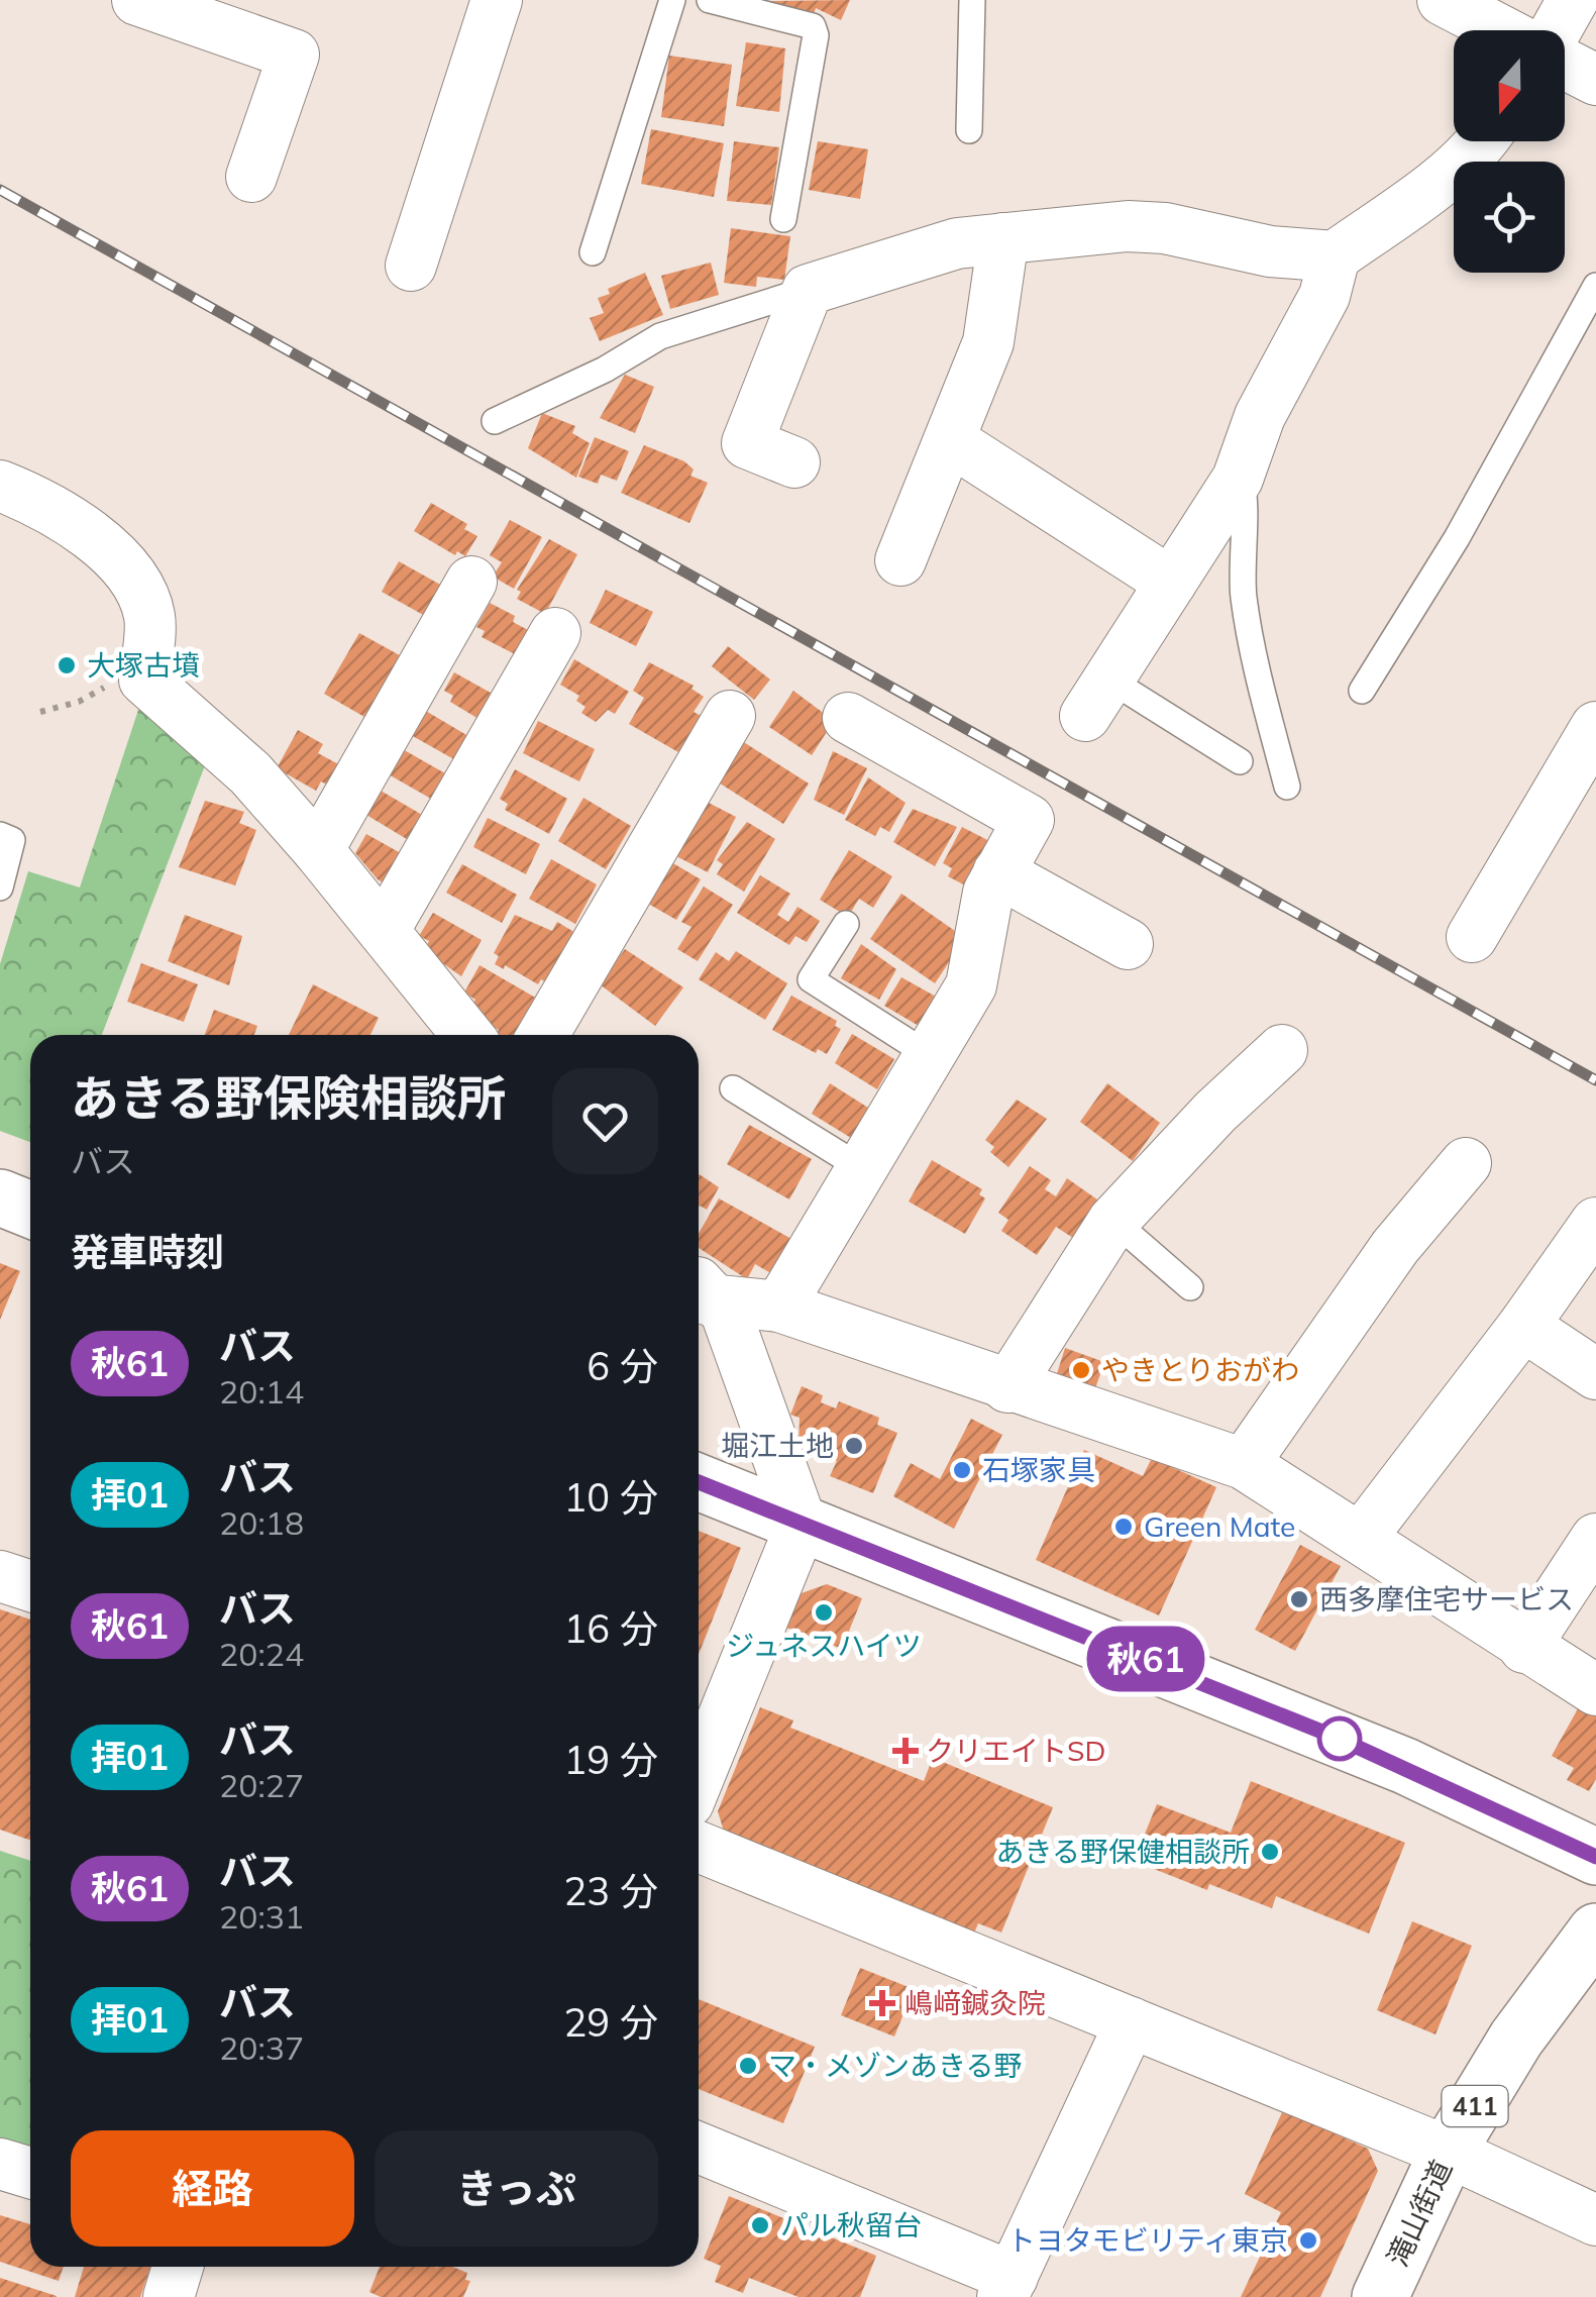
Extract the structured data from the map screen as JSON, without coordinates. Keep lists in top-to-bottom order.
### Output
{
  "streets": {
    "main road": ["411", "滝山街道"]
  },
  "places": {
    "other": [
      "大塚古墳",
      "やきとりおがわ",
      "堀江土地",
      "石塚家具",
      "Green Mate",
      "西多摩住宅サービス",
      "ジュネスハイツ",
      "あきる野保健相談所",
      "マ・メゾンあきる野",
      "パル秋留台",
      "トヨタモビリティ東京"
    ],
    "health": ["クリエイトSD", "嶋﨑鍼灸院"]
  },
  "lines": ["bus line 秋61"],
  "north": "bottom",
  "page": {
    "on_map": "秋61",
    "heading": [
      ["あきる野保険相談所", "バス"],
      "発車時刻"
    ],
    "list": [
      {
        "mark": "秋61",
        "name": "バス",
        "note": "20:14",
        "value": "6 分"
      },
      {
        "mark": "拝01",
        "name": "バス",
        "note": "20:18",
        "value": "10 分"
      },
      {
        "mark": "秋61",
        "name": "バス",
        "note": "20:24",
        "value": "16 分"
      },
      {
        "mark": "拝01",
        "name": "バス",
        "note": "20:27",
        "value": "19 分"
      },
      {
        "mark": "秋61",
        "name": "バス",
        "note": "20:31",
        "value": "23 分"
      },
      {
        "mark": "拝01",
        "name": "バス",
        "note": "20:37",
        "value": "29 分"
      }
    ],
    "buttons": ["経路", "きっぷ"]
  }
}
